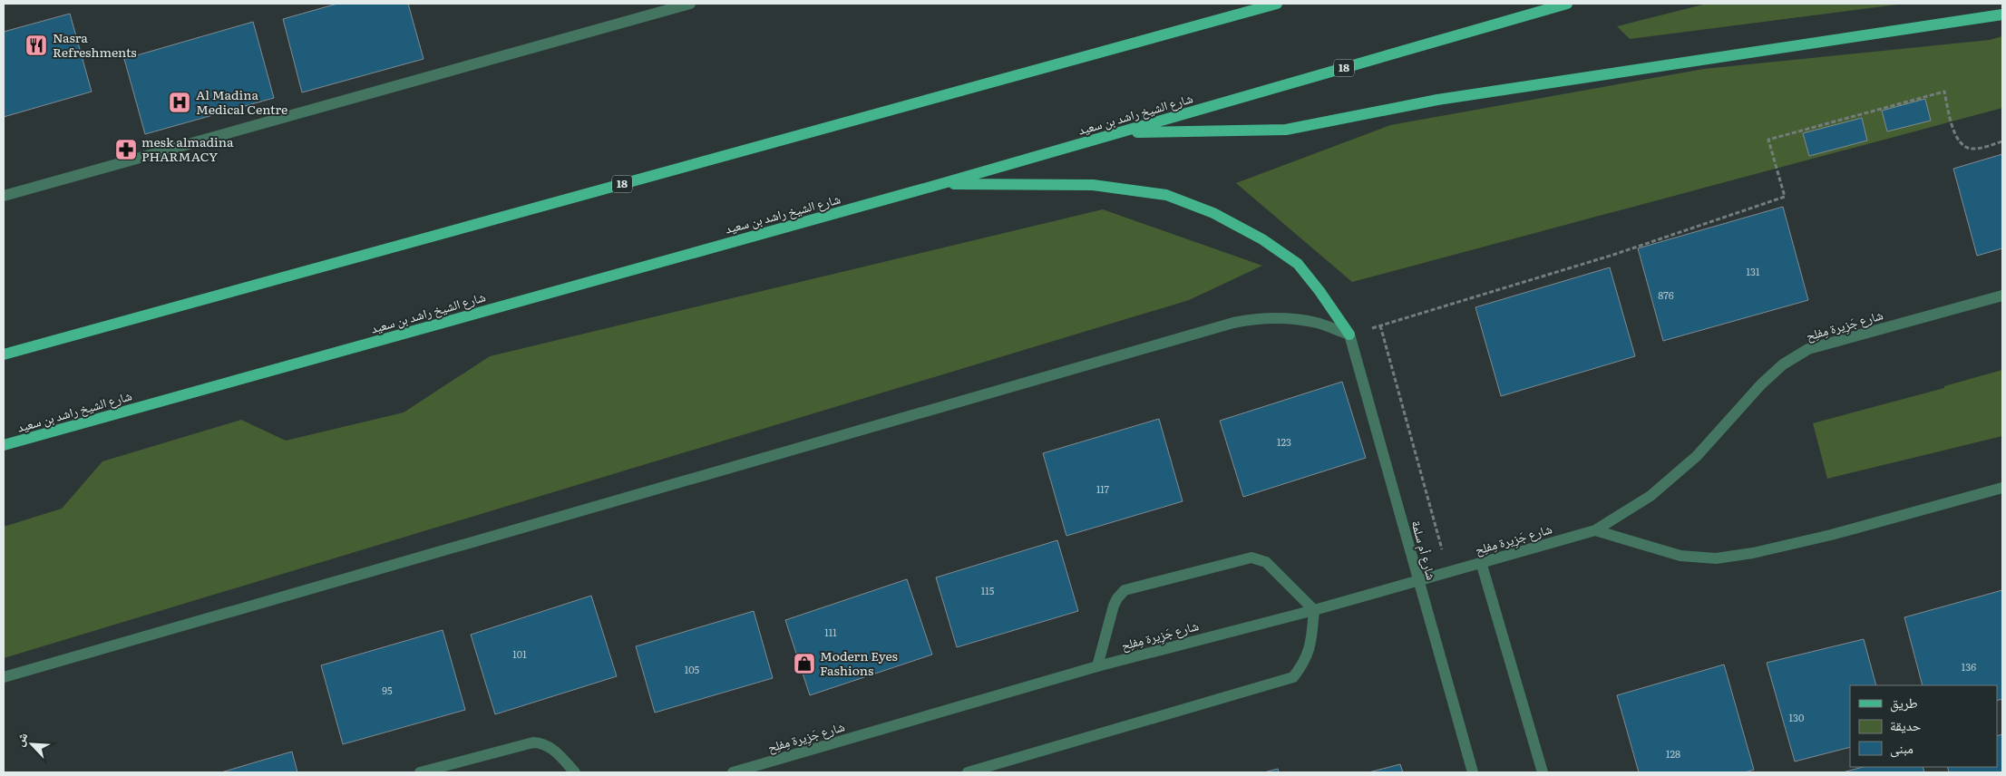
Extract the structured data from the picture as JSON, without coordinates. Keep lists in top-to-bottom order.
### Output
{
  "streets": {
    "main road": ["18", "شارع الشيخ راشد بن سعيد"],
    "street": ["شارع جَزِيرة مِفلِح", "شارع أم سلمة"]
  },
  "crossings": [
    ["شارع جَزِيرة مِفلِح", "شارع أم سلمة"]
  ],
  "places": {
    "restaurant": ["Nasra Refreshments"],
    "hospital": ["Al Madina Medical Centre"],
    "pharmacy": ["mesk almadina PHARMACY"],
    "shop": ["Modern Eyes Fashions"]
  },
  "house_numbers": [
    "131",
    "876",
    "123",
    "117",
    "115",
    "111",
    "101",
    "136",
    "105",
    "95",
    "130",
    "128"
  ],
  "legend": ["طريق", "حديقة", "مبنى"],
  "north": "top left"
}
